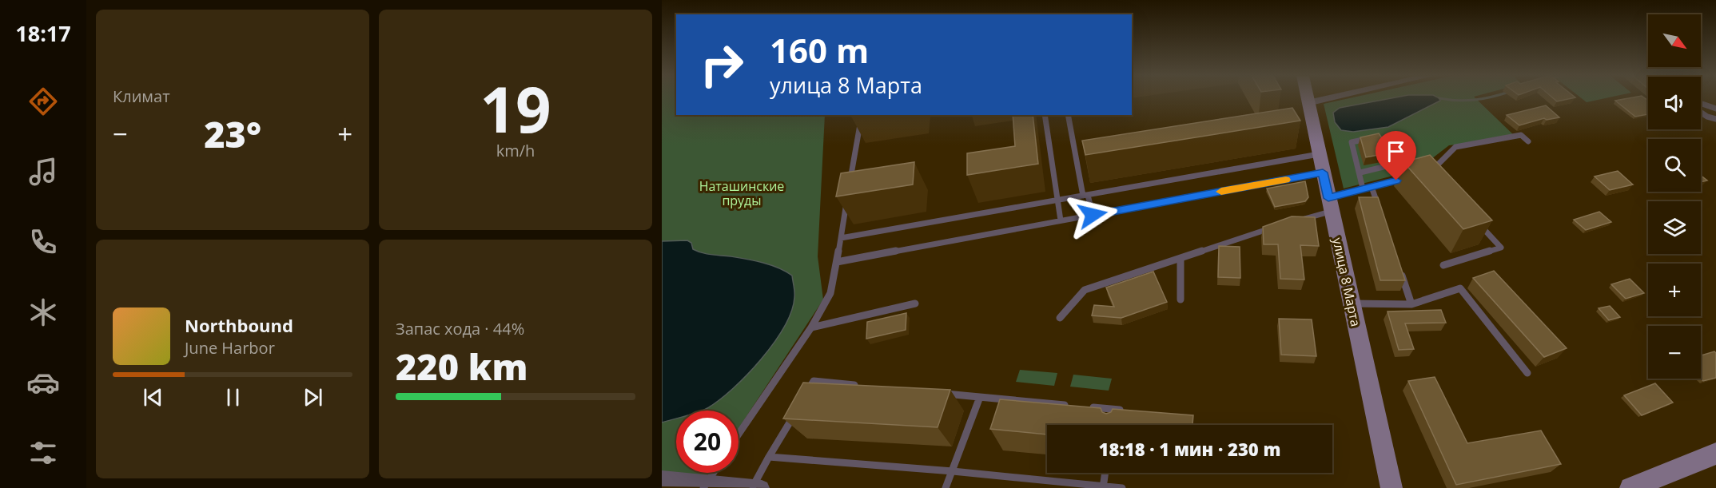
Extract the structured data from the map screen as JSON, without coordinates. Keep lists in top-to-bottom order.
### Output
{
  "streets": {
    "street": ["улица 8 Марта"]
  },
  "parks": ["Наташинские пруды"],
  "north": "bottom right",
  "page": {
    "tabs": "18:17",
    "tile": [
      "Климат",
      ["19", "km/h"],
      ["Запас хода · 44%", "220 km"]
    ],
    "map_buttons": ["+", "−"],
    "turn": ["160 m", "улица 8 Марта"],
    "heat": ["−", "23°", "+"],
    "song": ["Northbound", "June Harbor"],
    "limit": "20",
    "trip": "18:18 · 1 мин · 230 m"
  }
}
